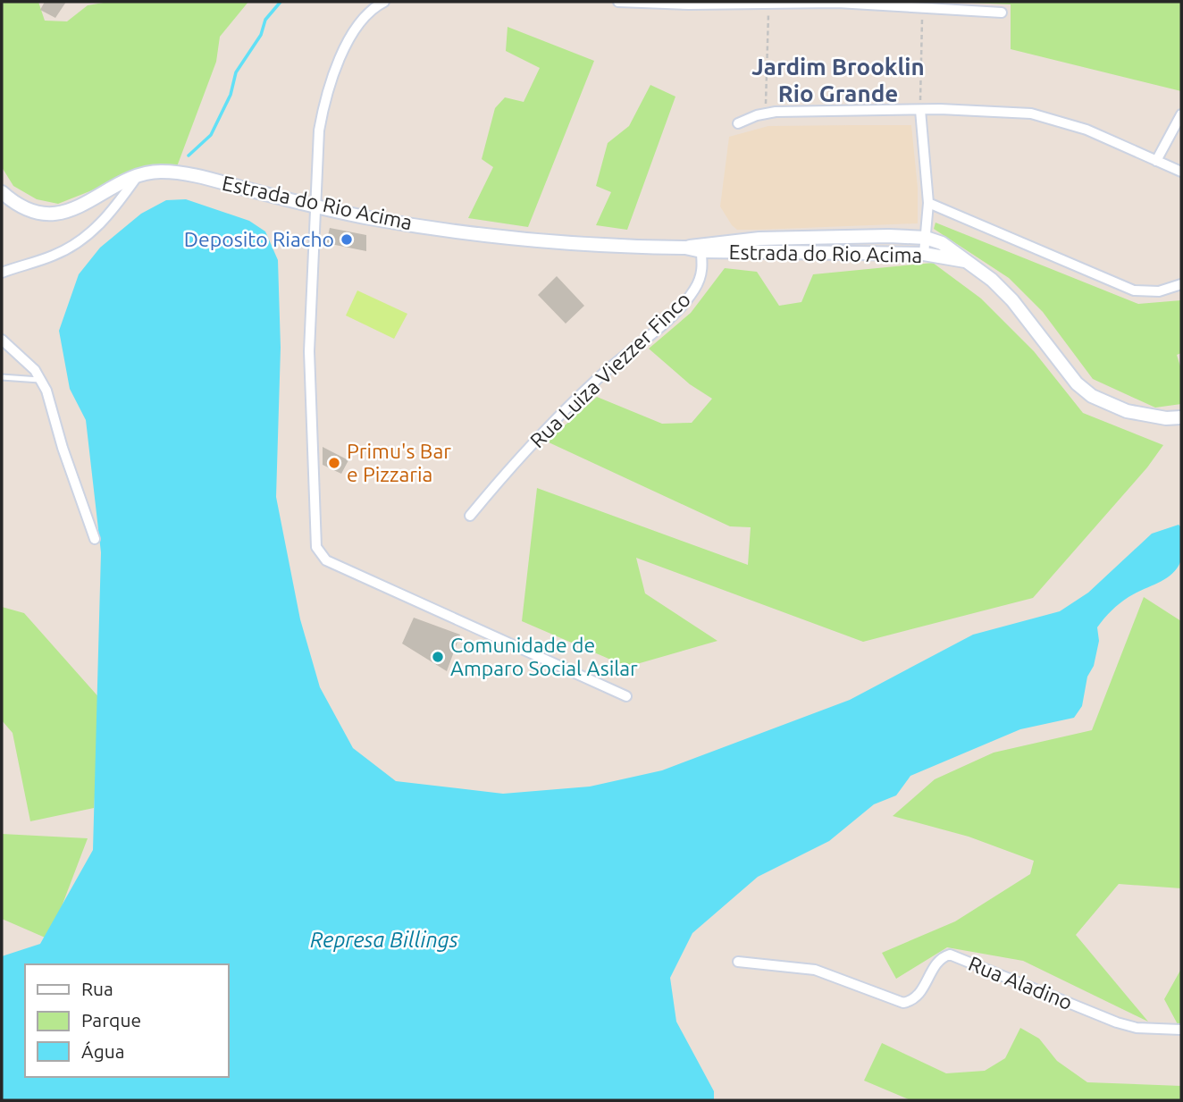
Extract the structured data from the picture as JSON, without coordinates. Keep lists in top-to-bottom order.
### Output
{
  "streets": {
    "main road": ["Estrada do Rio Acima"],
    "street": ["Rua Luiza Viezzer Finco", "Rua Aladino"]
  },
  "crossings": [
    ["Estrada do Rio Acima", "Rua Luiza Viezzer Finco"]
  ],
  "districts": ["Jardim Brooklin Rio Grande"],
  "water": ["Represa Billings"],
  "places": ["Deposito Riacho", "Primu's Bar e Pizzaria", "Comunidade de Amparo Social Asilar"],
  "legend": ["Rua", "Parque", "Água"]
}
